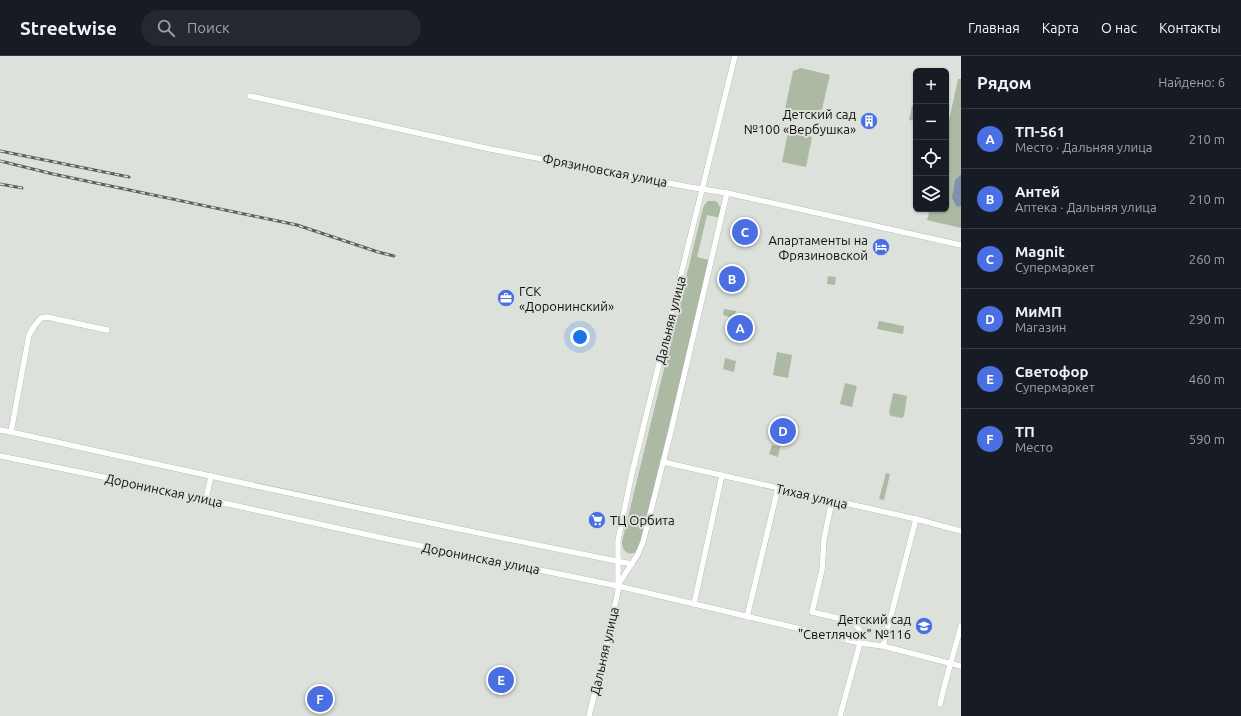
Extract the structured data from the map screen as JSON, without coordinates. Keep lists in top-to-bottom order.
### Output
{
  "streets": {
    "street": [
      "Фрязиновская улица",
      "Дальняя улица",
      "Доронинская улица",
      "Тихая улица"
    ]
  },
  "crossings": [
    ["Фрязиновская улица", "Дальняя улица"],
    ["Дальняя улица", "Доронинская улица"],
    ["Дальняя улица", "Тихая улица"]
  ],
  "places": {
    "building": ["Детский сад №100 «Вербушка»"],
    "hotel": ["Апартаменты на Фрязиновской"],
    "office": ["ГСК «Доронинский»"],
    "supermarket": ["ТЦ Орбита"],
    "school or university": ["Детский сад \"Светлячок\" №116"]
  },
  "page": {
    "header": "Streetwise",
    "search": "Поиск",
    "nav": [
      "Главная",
      "Карта",
      "О нас",
      "Контакты"
    ],
    "heading": ["Рядом", "Найдено: 6"],
    "map_buttons": ["+", "−"],
    "list": [
      {
        "mark": "A",
        "name": "ТП-561",
        "note": "Место · Дальняя улица",
        "value": "210 m"
      },
      {
        "mark": "B",
        "name": "Антей",
        "note": "Аптека · Дальняя улица",
        "value": "210 m"
      },
      {
        "mark": "C",
        "name": "Magnit",
        "note": "Супермаркет",
        "value": "260 m"
      },
      {
        "mark": "D",
        "name": "МиМП",
        "note": "Магазин",
        "value": "290 m"
      },
      {
        "mark": "E",
        "name": "Светофор",
        "note": "Супермаркет",
        "value": "460 m"
      },
      {
        "mark": "F",
        "name": "ТП",
        "note": "Место",
        "value": "590 m"
      }
    ],
    "pins": [
      "C",
      "B",
      "A",
      "D",
      "E",
      "F"
    ]
  }
}
